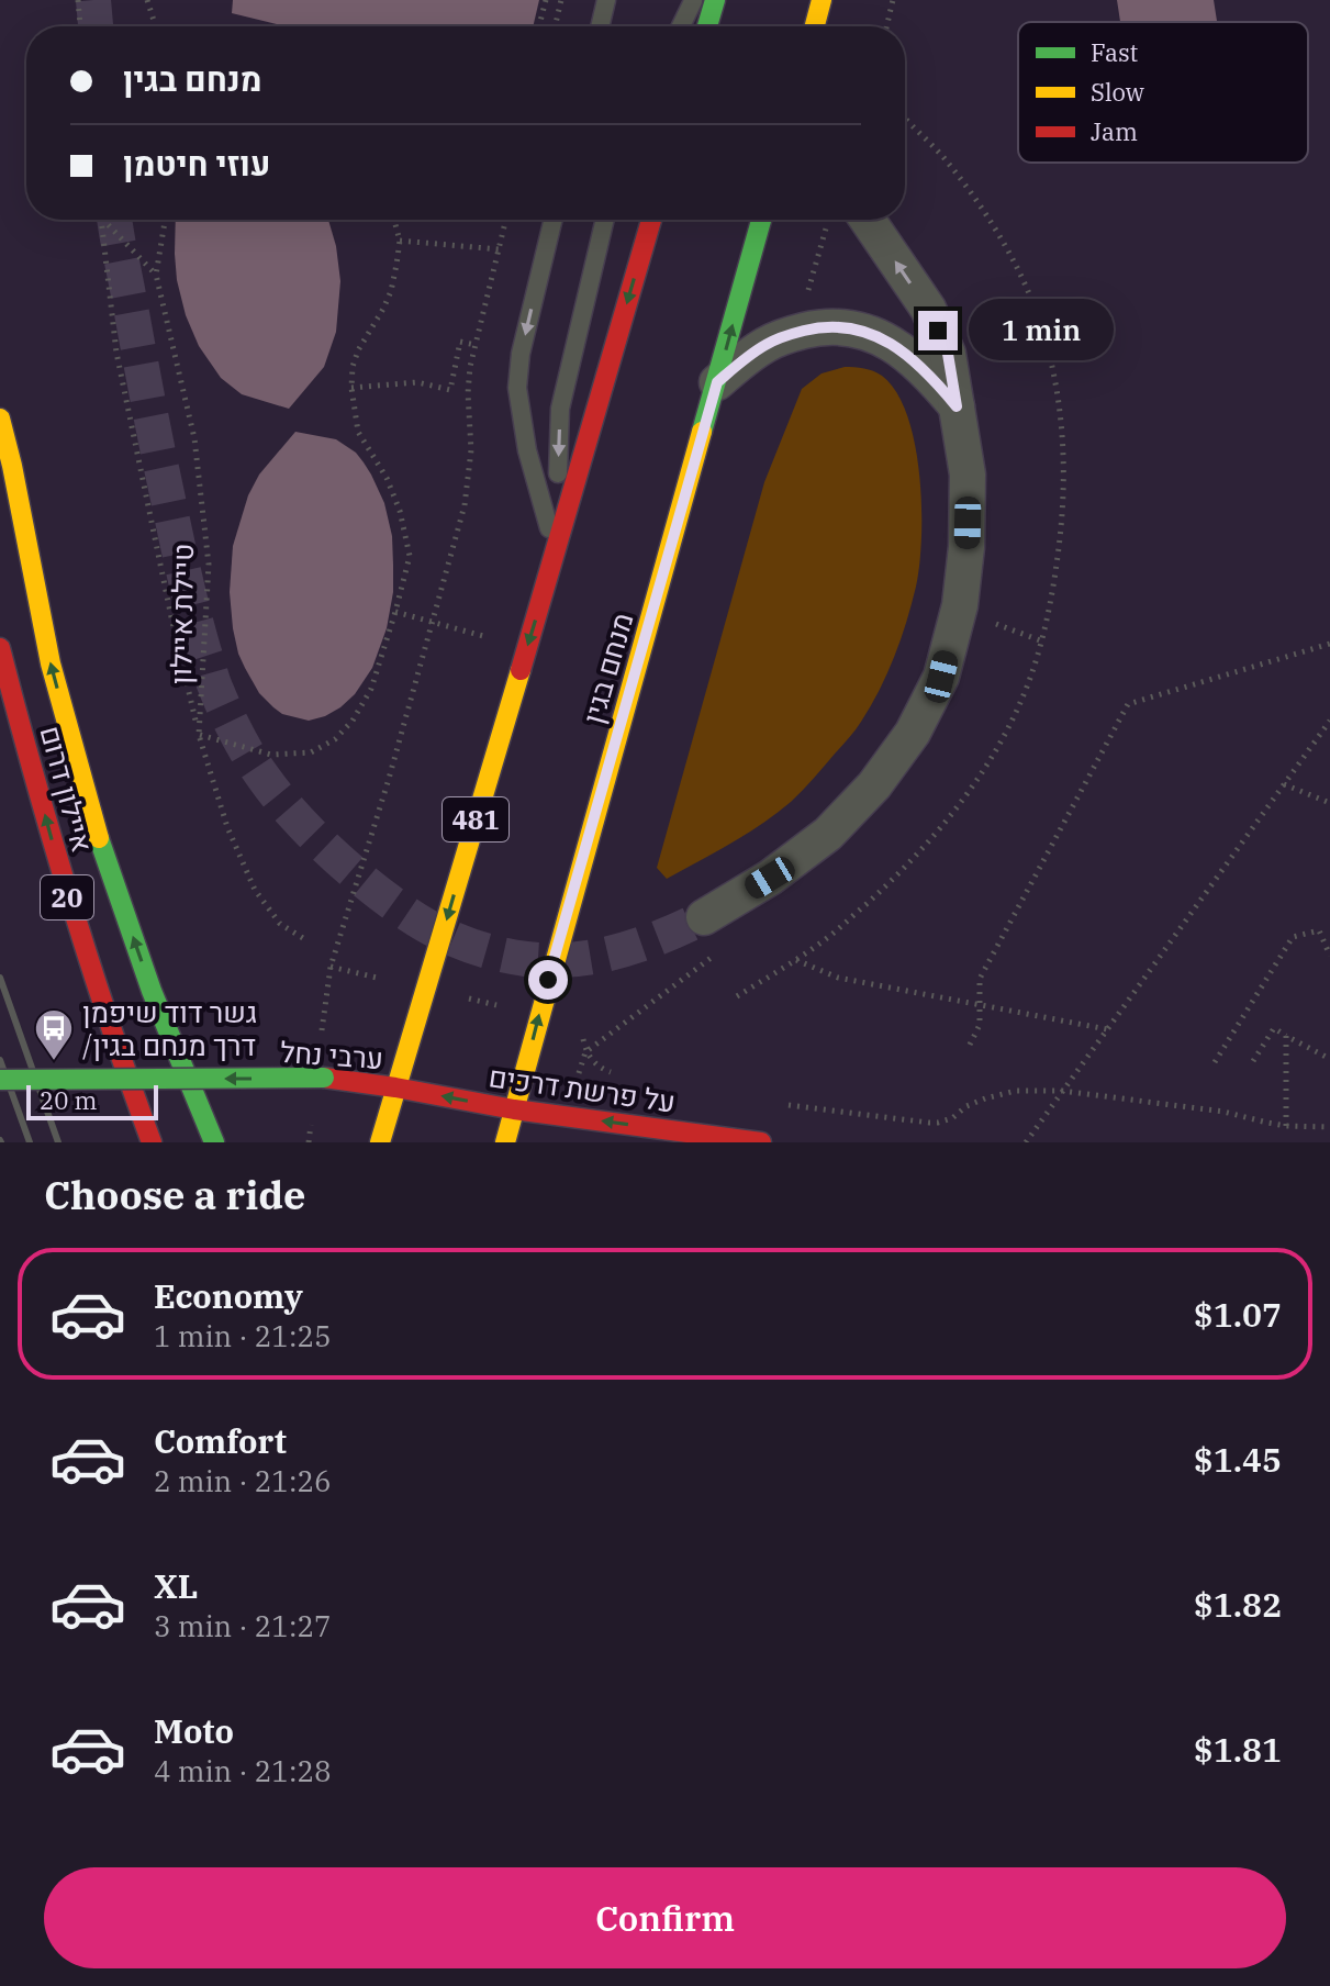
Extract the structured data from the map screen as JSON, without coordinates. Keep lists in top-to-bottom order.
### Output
{
  "streets": {
    "main road": [
      "מנחם בגין",
      "איילון דרום",
      "481",
      "20",
      "ערבי נחל",
      "על פרשת דרכים"
    ],
    "path": ["טיילת איילון"]
  },
  "crossings": [
    ["מנחם בגין", "על פרשת דרכים"],
    ["481", "ערבי נחל"],
    ["481", "על פרשת דרכים"],
    ["ערבי נחל", "על פרשת דרכים"]
  ],
  "one_way": ["ערבי נחל", "על פרשת דרכים"],
  "places": {
    "bus stop": ["גשר דוד שיפמן /דרך מנחם בגין"]
  },
  "legend": ["Fast", "Slow", "Jam"],
  "scale_bar": "20 m",
  "page": {
    "banner": ["מנחם בגין", "עוזי חיטמן"],
    "bubble": "1 min",
    "scale": "20 m",
    "heading": "Choose a ride",
    "list": [
      {
        "name": "Economy",
        "note": "1 min · 21:25",
        "value": "$1.07"
      },
      {
        "name": "Comfort",
        "note": "2 min · 21:26",
        "value": "$1.45"
      },
      {
        "name": "XL",
        "note": "3 min · 21:27",
        "value": "$1.82"
      },
      {
        "name": "Moto",
        "note": "4 min · 21:28",
        "value": "$1.81"
      }
    ],
    "buttons": "Confirm"
  }
}
